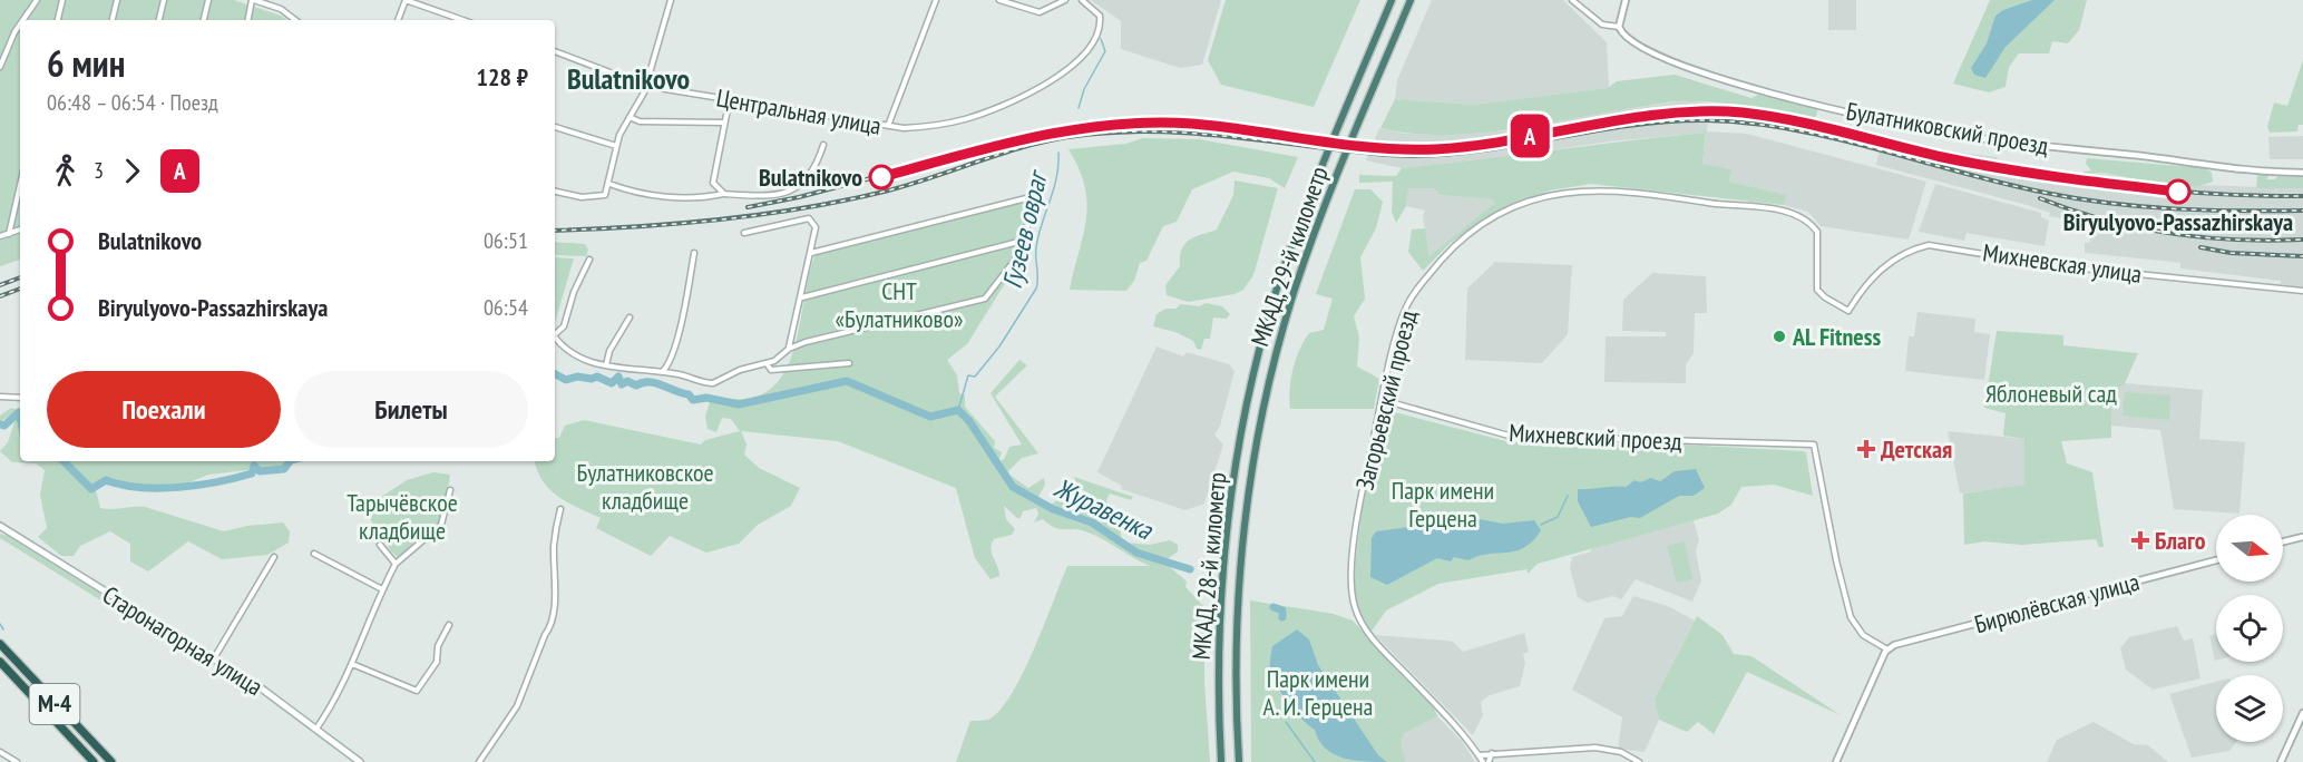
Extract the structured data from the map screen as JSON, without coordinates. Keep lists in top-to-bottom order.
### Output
{
  "streets": {
    "highway": ["МКАД, 29-й километр", "МКАД, 28-й километр", "М-4"],
    "main road": ["Старонагорная улица"],
    "street": [
      "Центральная улица",
      "Булатниковский проезд",
      "Михневская улица",
      "Загорьевский проезд",
      "Михневский проезд",
      "Бирюлёвская улица"
    ]
  },
  "crossings": [
    ["МКАД, 29-й километр", "МКАД, 28-й километр"],
    ["Михневская улица", "Загорьевский проезд"],
    ["Загорьевский проезд", "Михневский проезд"],
    ["Михневский проезд", "Бирюлёвская улица"]
  ],
  "districts": ["Bulatnikovo"],
  "water": ["Гузеев овраг", "Журавенка"],
  "parks": [
    "СНТ «Булатниково»",
    "Яблоневый сад",
    "Булатниковское кладбище",
    "Парк имени Герцена",
    "Тарычёвское кладбище",
    "Парк имени А. И. Герцена"
  ],
  "places": {
    "other": ["Bulatnikovo", "Biryulyovo-Passazhirskaya", "AL Fitness"],
    "health": ["Детская", "Благо"]
  },
  "north": "right",
  "page": {
    "on_map": "A",
    "heading": ["6 мин", "06:48 – 06:54 · Поезд", "128 ₽"],
    "legs": ["3", "A"],
    "list": [
      {
        "name": "Bulatnikovo",
        "value": "06:51"
      },
      {
        "name": "Biryulyovo-Passazhirskaya",
        "value": "06:54"
      }
    ],
    "buttons": ["Поехали", "Билеты"]
  }
}
